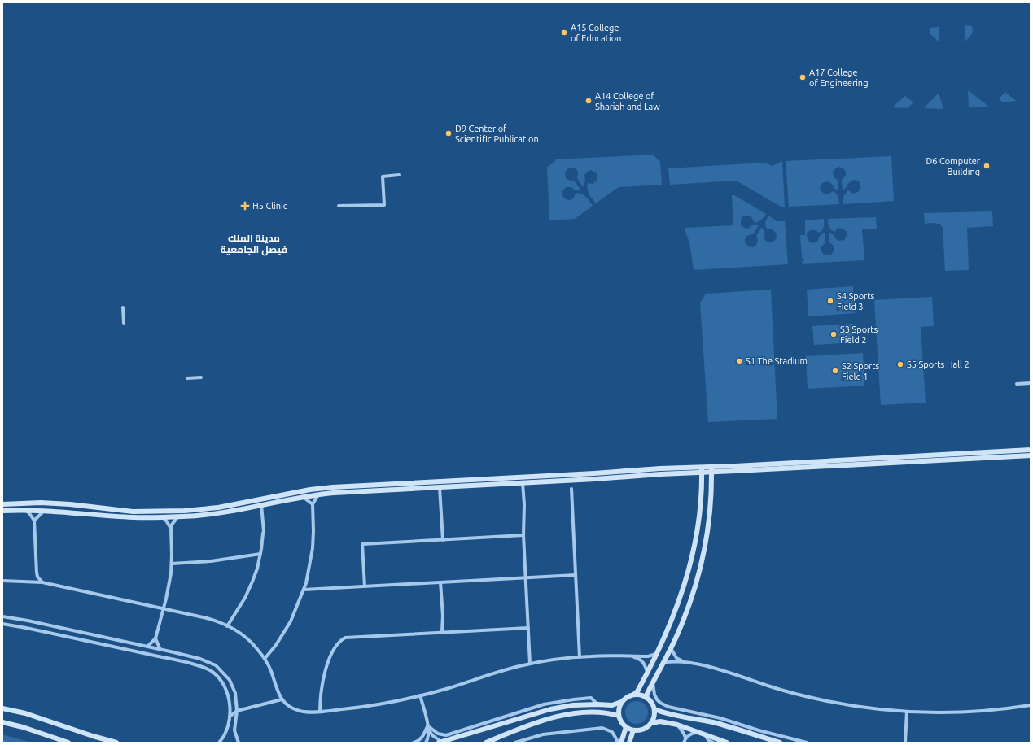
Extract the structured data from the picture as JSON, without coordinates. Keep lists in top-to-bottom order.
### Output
{
  "districts": ["مدينة الملك فيصل الجامعية"],
  "places": {
    "other": [
      "A15 College of Education",
      "A17 College of Engineering",
      "A14 College of Shariah and Law",
      "D9 Center of Scientific Publication",
      "D6 Computer Building",
      "S4 Sports Field 3",
      "S3 Sports Field 2",
      "S1 The Stadium",
      "S5 Sports Hall 2",
      "S2 Sports Field 1"
    ],
    "health": ["H5 Clinic"]
  }
}
